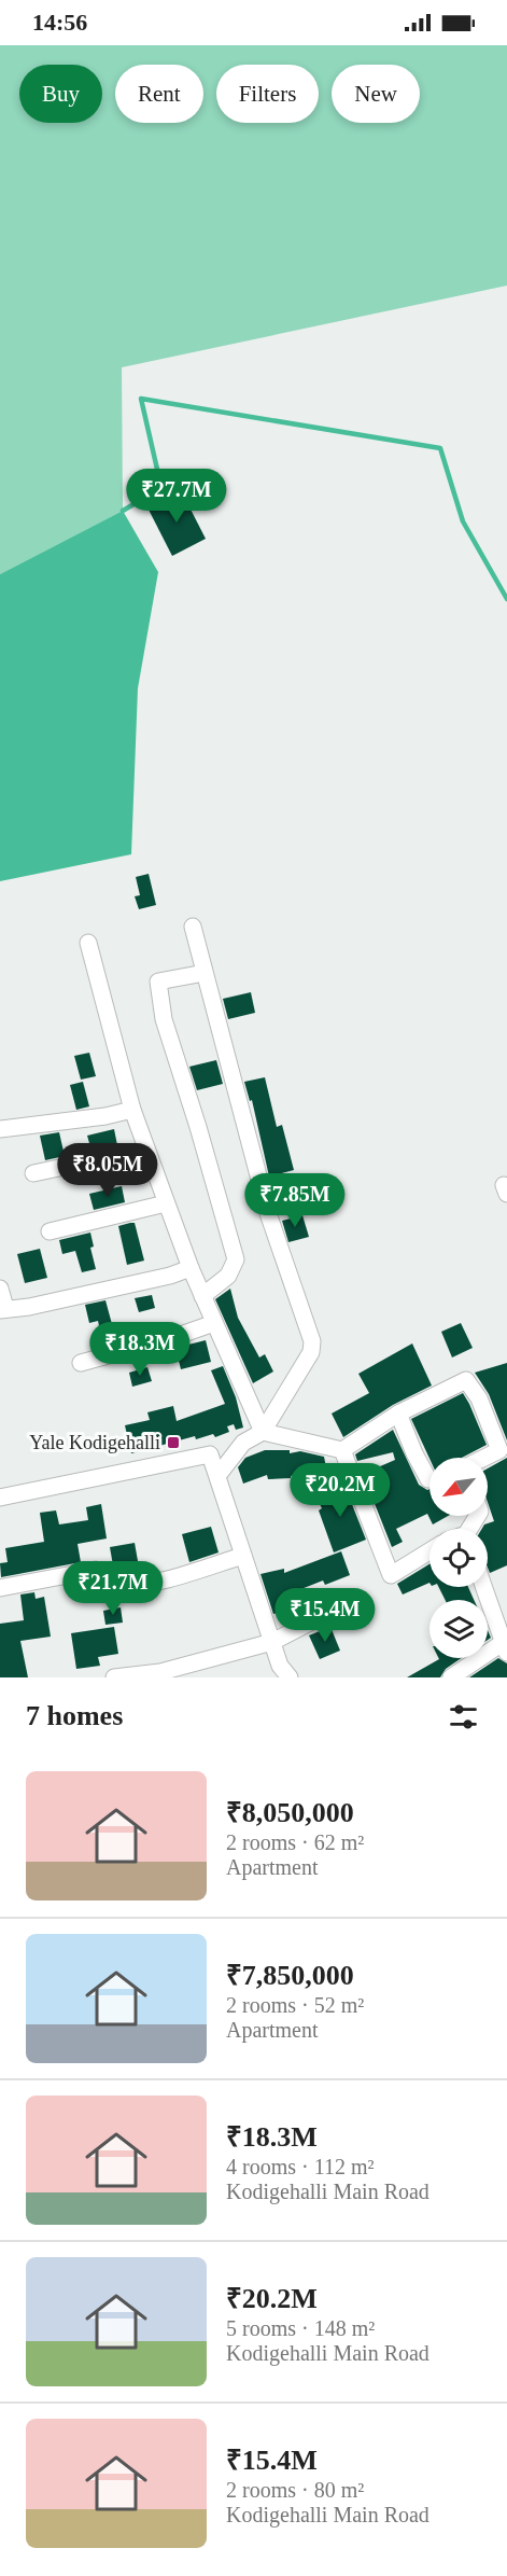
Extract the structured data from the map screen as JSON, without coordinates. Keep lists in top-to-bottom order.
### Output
{
  "places": {
    "transit": ["Yale Kodigehalli"]
  },
  "north": "bottom left",
  "page": {
    "status": "14:56",
    "chip": [
      "Buy",
      "Rent",
      "Filters",
      "New"
    ],
    "price": [
      "₹27.7M",
      "₹8.05M",
      "₹7.85M",
      "₹18.3M",
      "₹20.2M",
      "₹21.7M",
      "₹15.4M"
    ],
    "heading": "7 homes",
    "list": [
      {
        "name": "₹8,050,000",
        "note": "2 rooms · 62 m² · Apartment"
      },
      {
        "name": "₹7,850,000",
        "note": "2 rooms · 52 m² · Apartment"
      },
      {
        "name": "₹18.3M",
        "note": "4 rooms · 112 m² · Kodigehalli Main Road"
      },
      {
        "name": "₹20.2M",
        "note": "5 rooms · 148 m² · Kodigehalli Main Road"
      },
      {
        "name": "₹15.4M",
        "note": "2 rooms · 80 m² · Kodigehalli Main Road"
      }
    ]
  }
}
